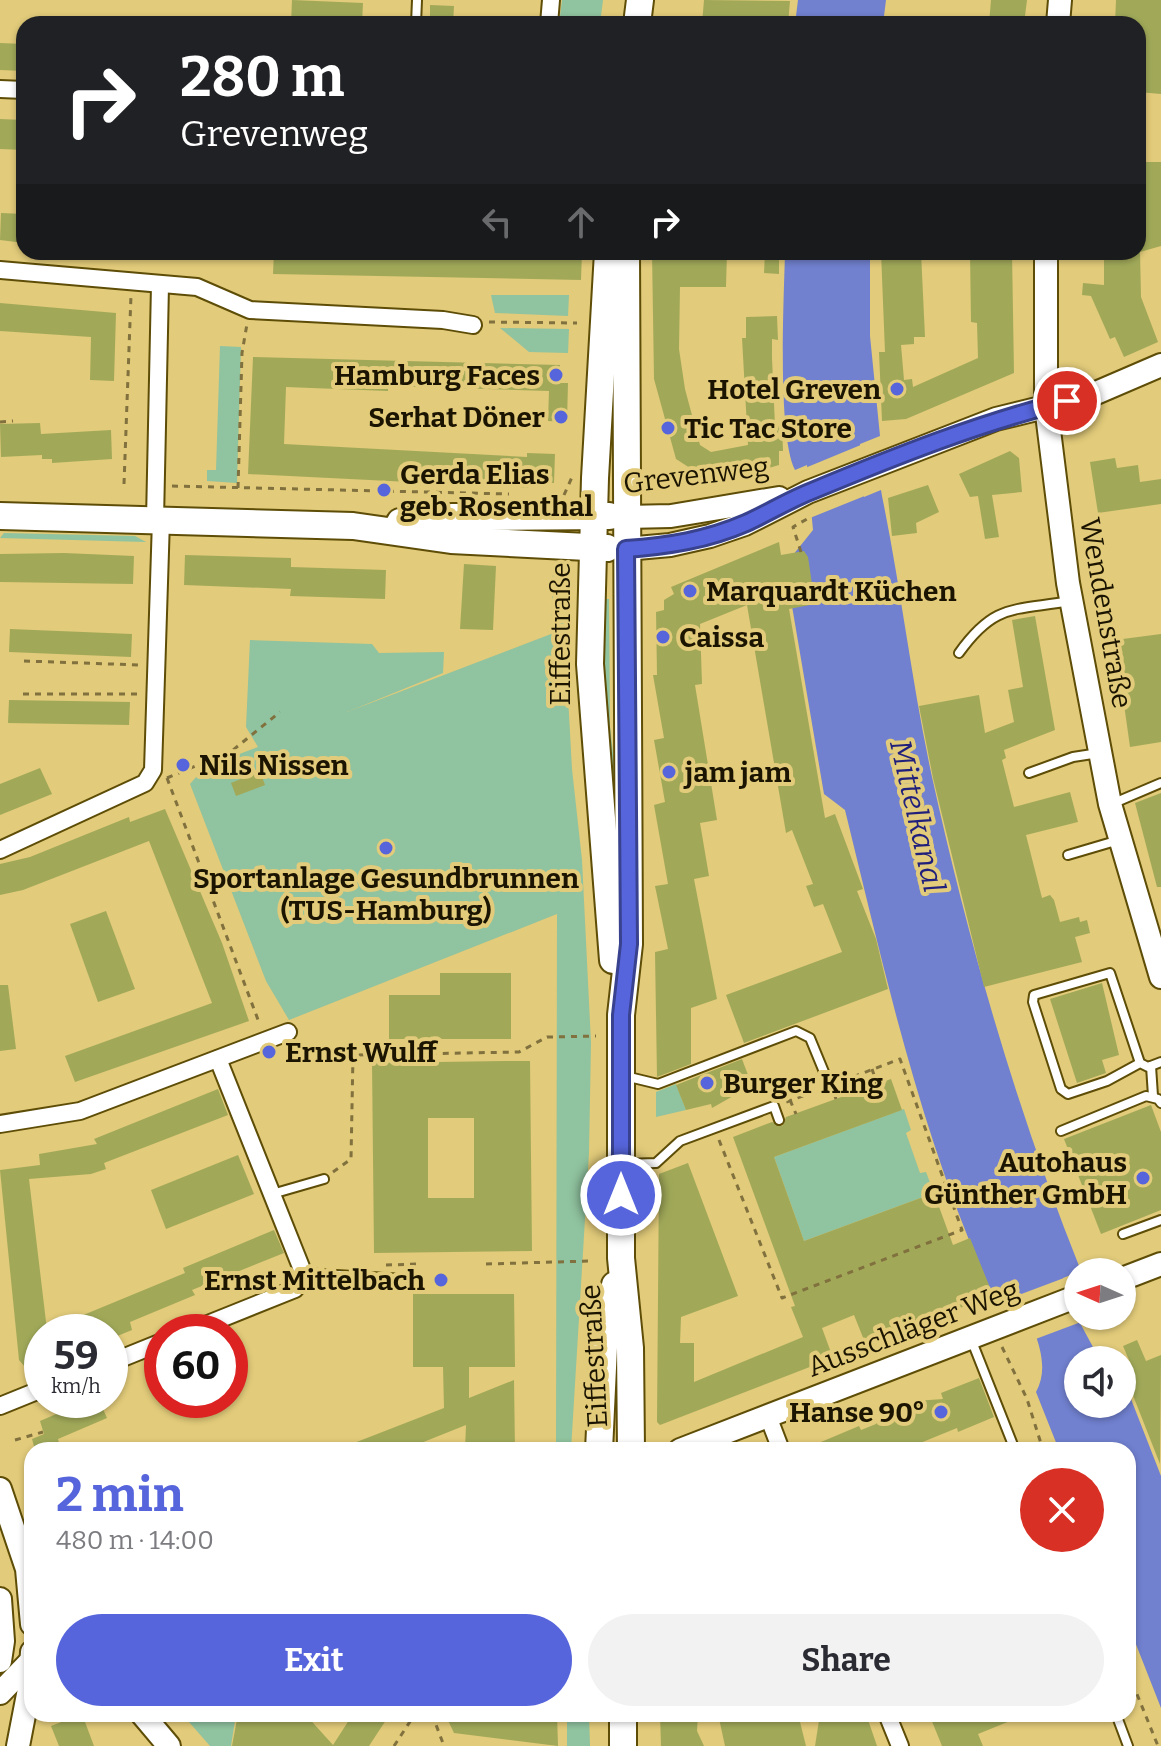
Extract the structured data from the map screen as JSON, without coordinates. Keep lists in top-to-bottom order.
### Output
{
  "streets": {
    "main road": ["Grevenweg", "Eiffestraße"],
    "street": ["Wendenstraße", "Ausschläger Weg"]
  },
  "crossings": [
    ["Grevenweg", "Wendenstraße"],
    ["Grevenweg", "Eiffestraße"]
  ],
  "water": ["Mittelkanal"],
  "places": [
    "Hamburg Faces",
    "Hotel Greven",
    "Serhat Döner",
    "Tic Tac Store",
    "Gerda Elias geb. Rosenthal",
    "Marquardt Küchen",
    "Caissa",
    "Nils Nissen",
    "jam jam",
    "Sportanlage Gesundbrunnen (TUS-Hamburg)",
    "Ernst Wulff",
    "Burger King",
    "Autohaus Günther GmbH",
    "Ernst Mittelbach",
    "Hanse 90°"
  ],
  "north": "left",
  "page": {
    "turn": ["280 m", "Grevenweg"],
    "speed": "59 km/h",
    "limit": "60",
    "heading": ["2 min", "480 m · 14:00"],
    "buttons": ["Exit", "Share"]
  }
}
